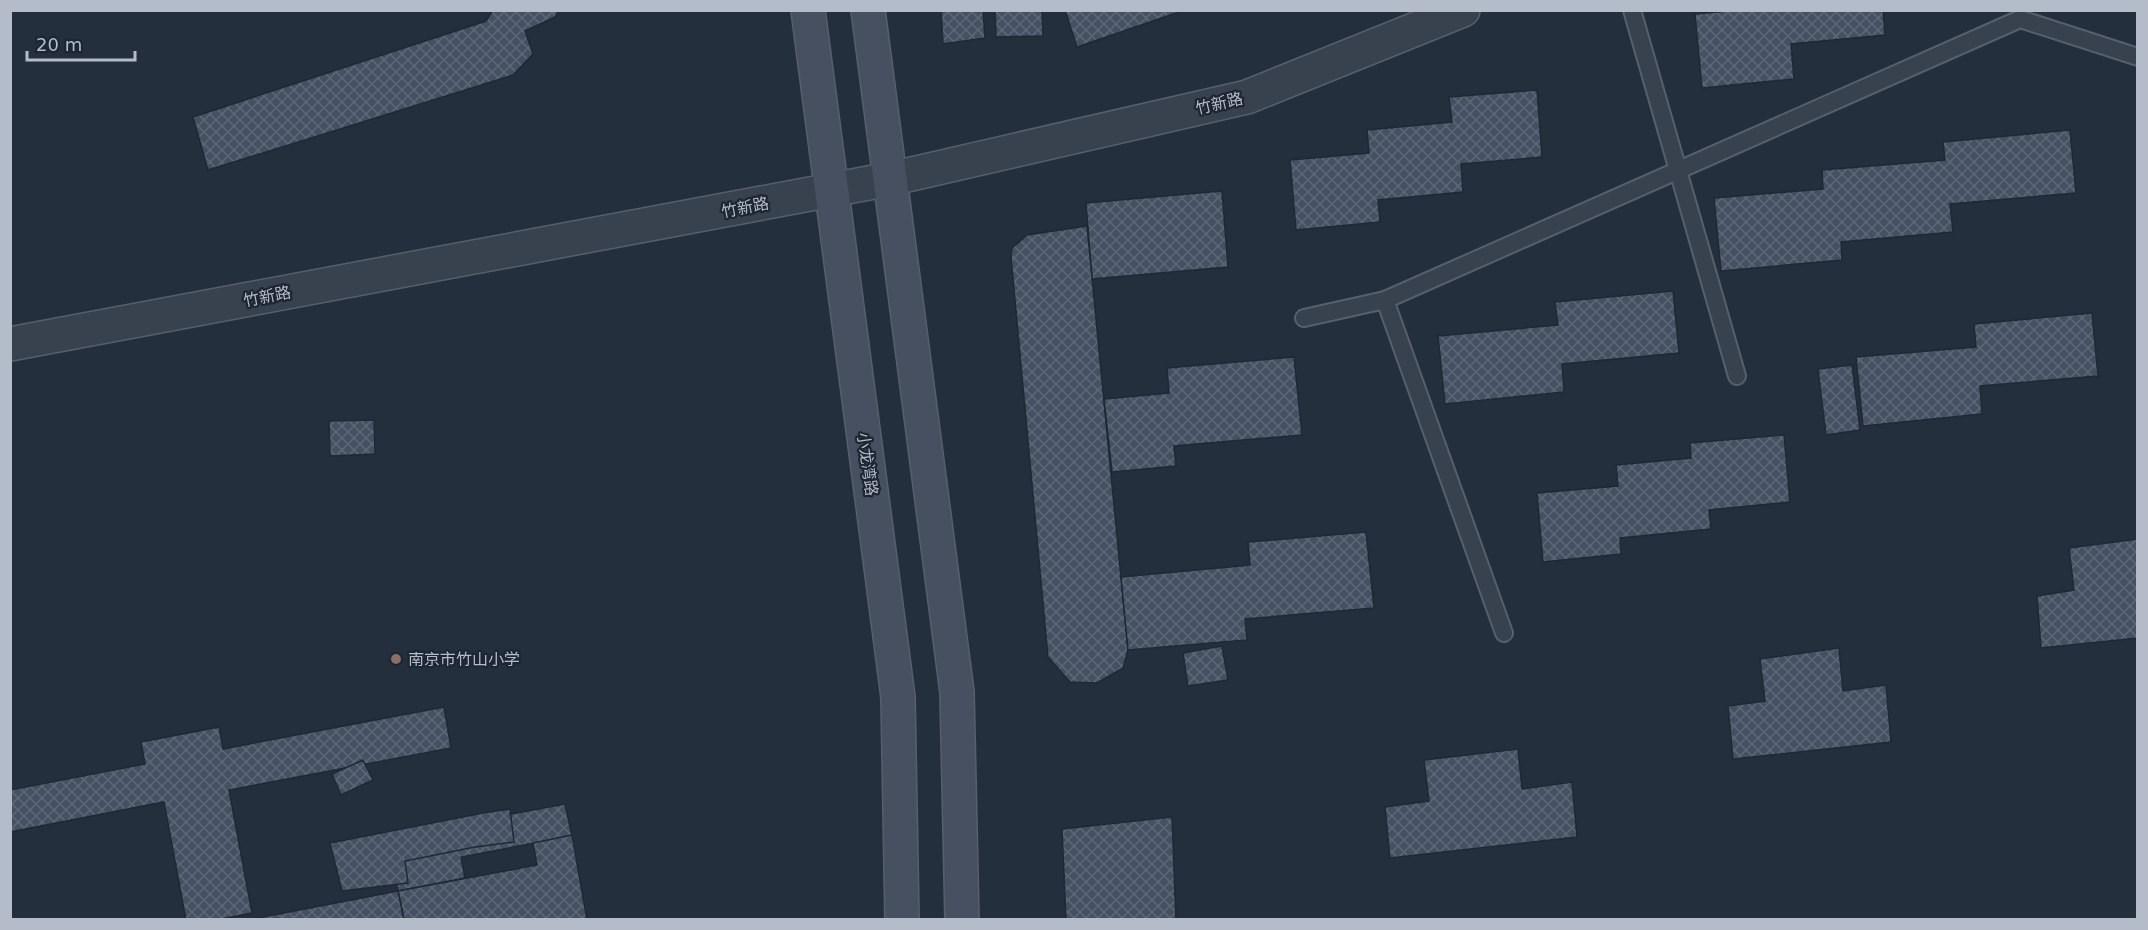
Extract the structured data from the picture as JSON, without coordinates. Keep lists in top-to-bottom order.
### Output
{
  "streets": {
    "main road": ["小龙湾路"],
    "street": ["竹新路"]
  },
  "crossings": [
    ["竹新路", "小龙湾路"]
  ],
  "places": ["南京市竹山小学"],
  "scale_bar": "20 m"
}
